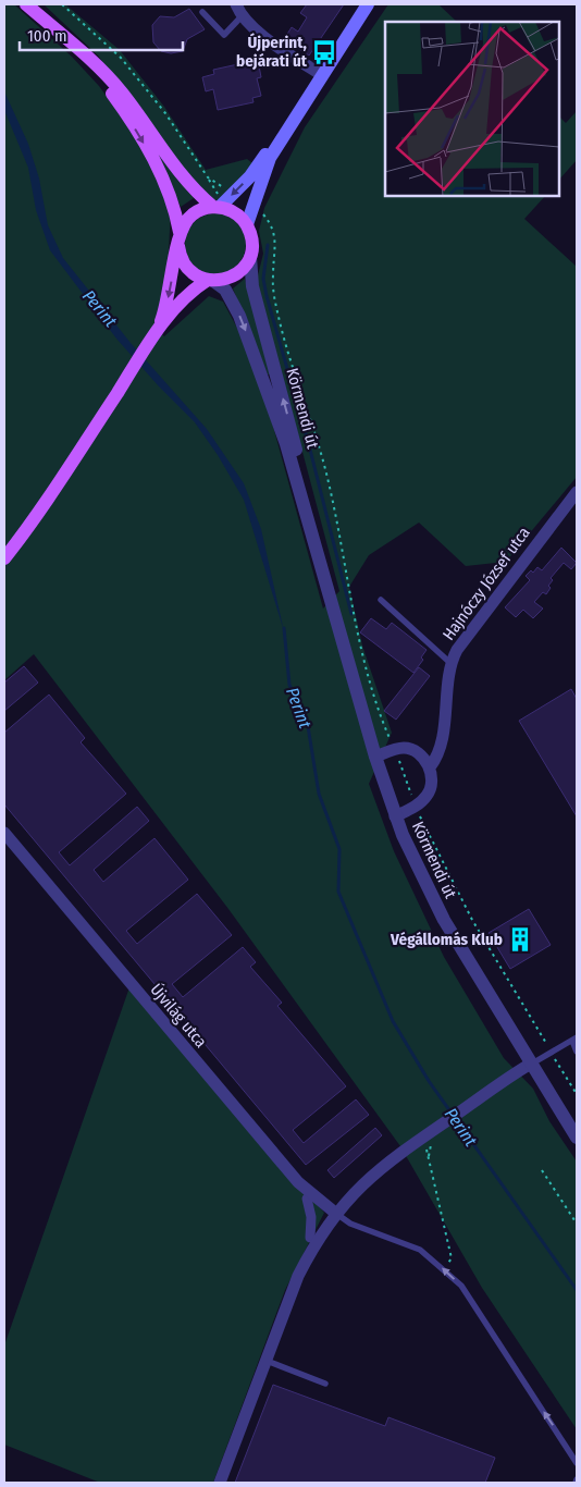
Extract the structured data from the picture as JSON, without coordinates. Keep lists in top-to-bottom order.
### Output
{
  "streets": {
    "street": ["Körmendi út", "Hajnóczy József utca", "Újvilág utca"]
  },
  "water": ["Perint"],
  "places": {
    "bus stop": ["Újperint, bejárati út"],
    "building": ["Végállomás Klub"]
  },
  "scale_bar": "100 m"
}
